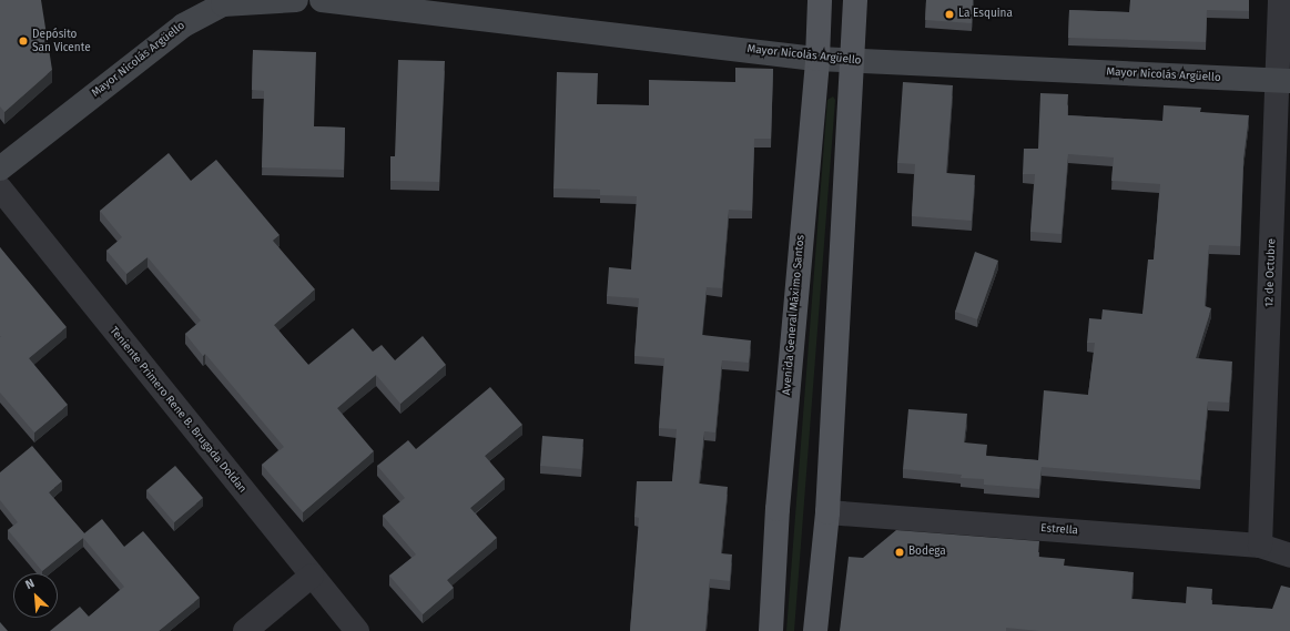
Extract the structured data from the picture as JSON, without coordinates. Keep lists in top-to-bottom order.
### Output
{
  "streets": {
    "main road": ["Avenida General Máximo Santos"],
    "street": [
      "Mayor Nicolás Argüello",
      "12 de Octubre",
      "Teniente Primero Rene B. Brugada Doldan",
      "Estrella"
    ]
  },
  "crossings": [
    ["Mayor Nicolás Argüello", "12 de Octubre"],
    ["Mayor Nicolás Argüello", "Avenida General Máximo Santos"],
    ["12 de Octubre", "Estrella"]
  ],
  "places": ["La Esquina", "Depósito San Vicente", "Bodega"],
  "north": "top left"
}
